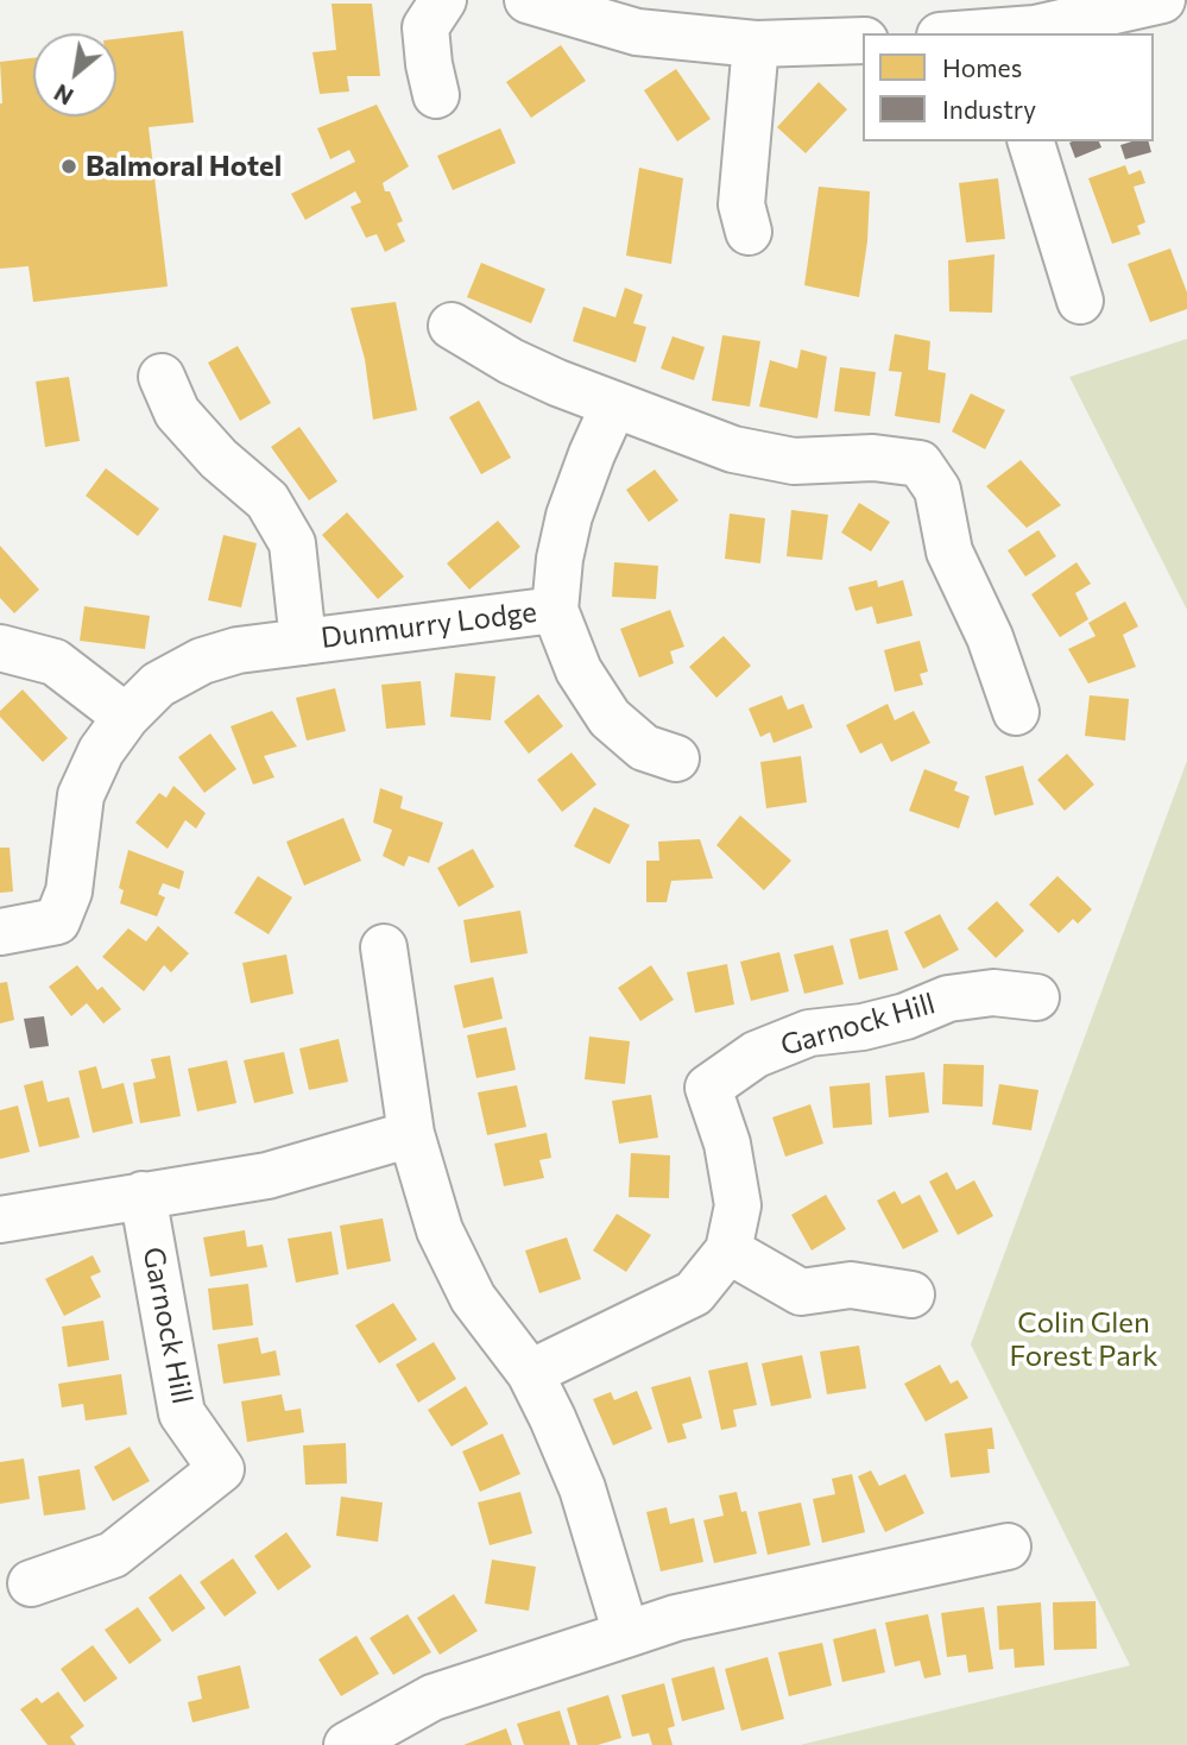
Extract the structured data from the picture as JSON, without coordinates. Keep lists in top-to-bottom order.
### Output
{
  "streets": {
    "street": ["Dunmurry Lodge", "Garnock Hill"]
  },
  "parks": ["Colin Glen Forest Park"],
  "places": ["Balmoral Hotel"],
  "legend": ["Homes", "Industry"],
  "north": "bottom left"
}
